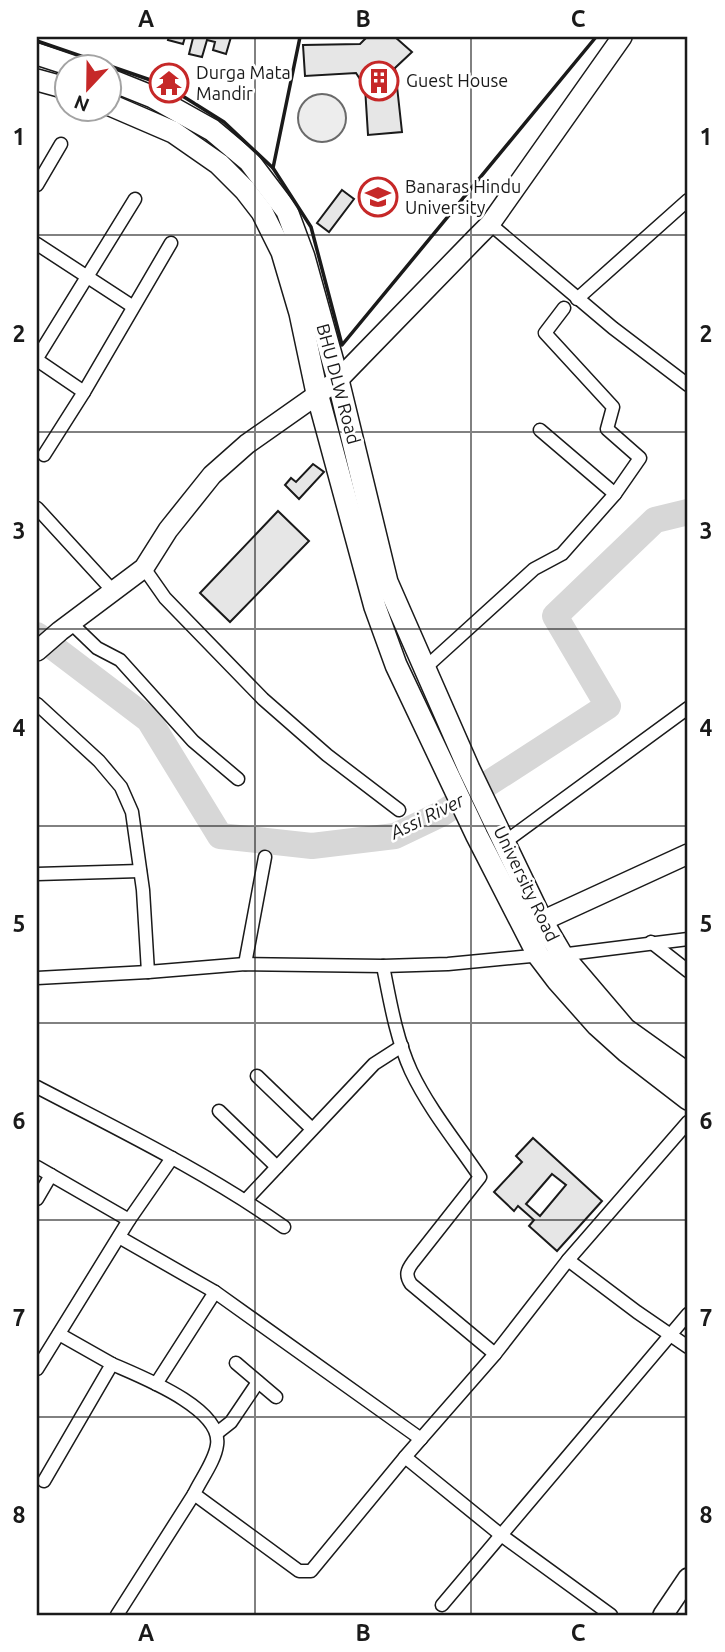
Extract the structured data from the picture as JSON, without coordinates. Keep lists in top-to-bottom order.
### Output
{
  "streets": {
    "main road": ["BHU DLW Road", "University Road"]
  },
  "crossings": [
    ["BHU DLW Road", "University Road"]
  ],
  "water": ["Assi River"],
  "places": {
    "building": ["Guest House"],
    "temple": ["Durga Mata Mandir"],
    "school or university": ["Banaras Hindu University"]
  },
  "north": "bottom",
  "grid": {
    "columns": ["A", "B", "C"],
    "rows": [
      "1",
      "2",
      "3",
      "4",
      "5",
      "6",
      "7",
      "8"
    ]
  }
}
